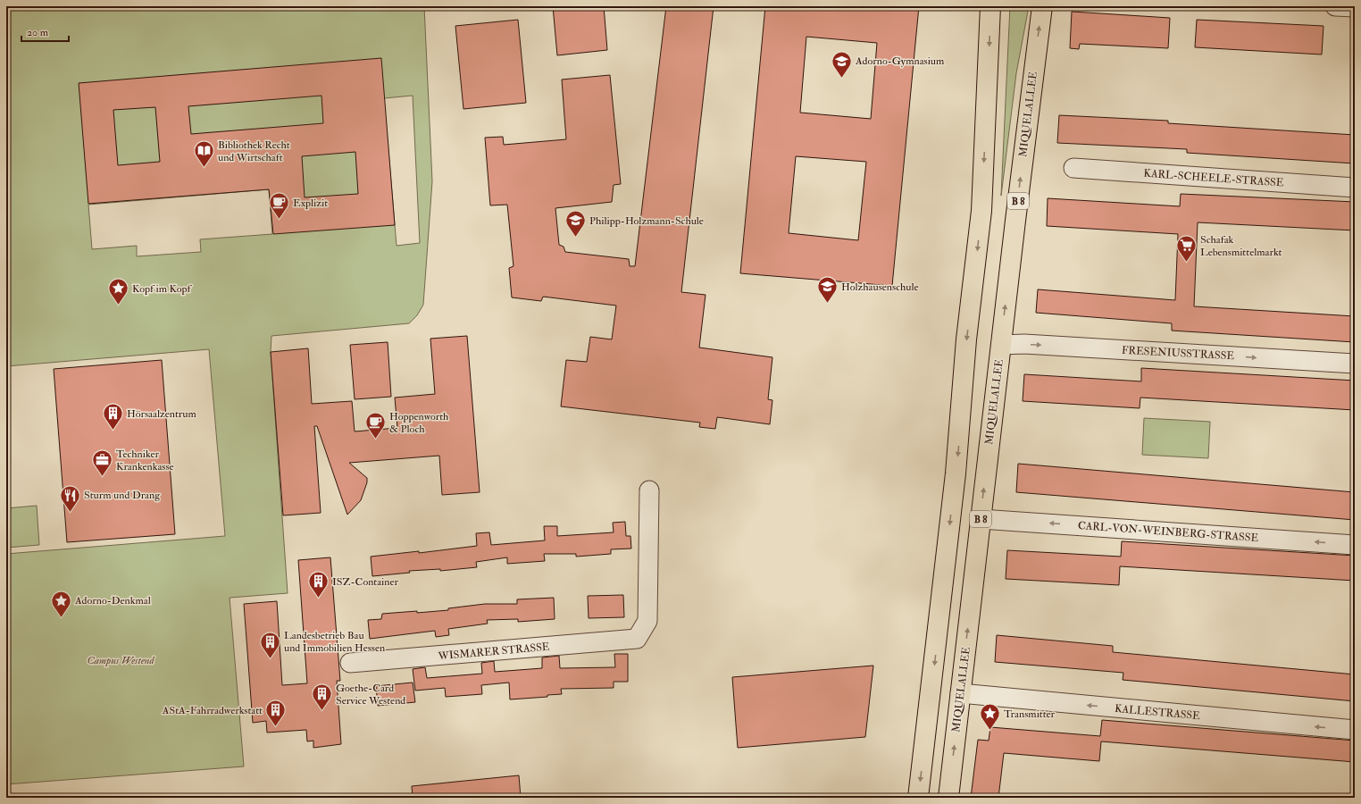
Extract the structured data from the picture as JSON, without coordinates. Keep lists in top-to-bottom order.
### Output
{
  "streets": {
    "main road": ["MIQUELALLEE", "B 8"],
    "street": [
      "KARL-SCHEELE-STRASSE",
      "FRESENIUSSTRASSE",
      "CARL-VON-WEINBERG-STRASSE",
      "WISMARER STRASSE",
      "KALLESTRASSE"
    ]
  },
  "crossings": [
    ["MIQUELALLEE", "FRESENIUSSTRASSE"],
    ["MIQUELALLEE", "CARL-VON-WEINBERG-STRASSE"],
    ["MIQUELALLEE", "KALLESTRASSE"]
  ],
  "one_way": ["FRESENIUSSTRASSE", "CARL-VON-WEINBERG-STRASSE", "KALLESTRASSE"],
  "parks": ["Campus Westend"],
  "places": {
    "school or university": ["Adorno-Gymnasium", "Philipp-Holzmann-Schule", "Holzhausenschule"],
    "library": ["Bibliothek Recht und Wirtschaft"],
    "cafe": ["Explizit", "Hoppenworth & Ploch"],
    "supermarket": ["Schafak Lebensmittelmarkt"],
    "place": ["Kopf im Kopf", "Adorno-Denkmal", "Transmitter"],
    "building": [
      "Hörsaalzentrum",
      "ISZ-Container",
      "Landesbetrieb Bau und Immobilien Hessen",
      "Goethe-Card Service Westend",
      "AStA-Fahrradwerkstatt"
    ],
    "office": ["Techniker Krankenkasse"],
    "restaurant": ["Sturm und Drang"]
  },
  "scale_bar": "20 m"
}
